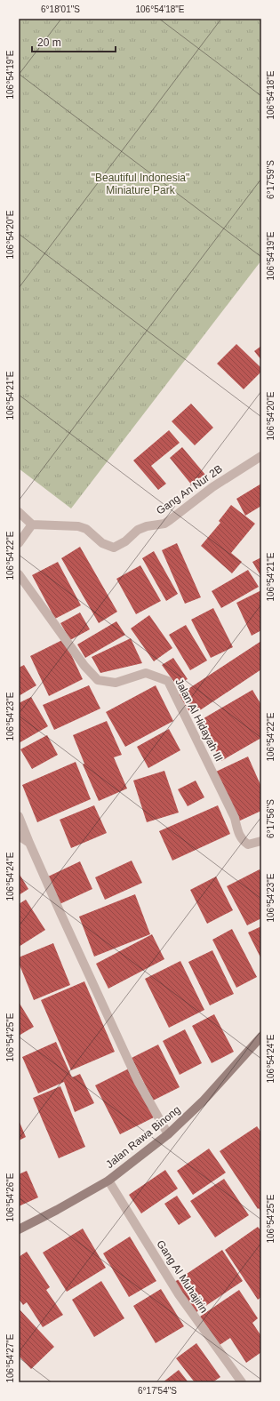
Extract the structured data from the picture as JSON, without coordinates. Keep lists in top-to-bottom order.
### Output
{
  "streets": {
    "main road": ["Jalan Rawa Binong"],
    "street": ["Gang An Nur 2B", "Jalan Al Hidayah III", "Gang Al Muhajirin"]
  },
  "crossings": [
    ["Jalan Rawa Binong", "Gang Al Muhajirin"]
  ],
  "parks": ["\"Beautiful Indonesia\" Miniature Park"],
  "scale_bar": "20 m",
  "coordinates": [
    "6°18'01\"S",
    "106°54'18\"E",
    "106°54'19\"E",
    "6°17'59\"S",
    "106°54'20\"E",
    "106°54'21\"E",
    "106°54'22\"E",
    "106°54'23\"E",
    "6°17'56\"S",
    "106°54'24\"E",
    "106°54'25\"E",
    "106°54'26\"E",
    "106°54'27\"E",
    "6°17'54\"S"
  ]
}
